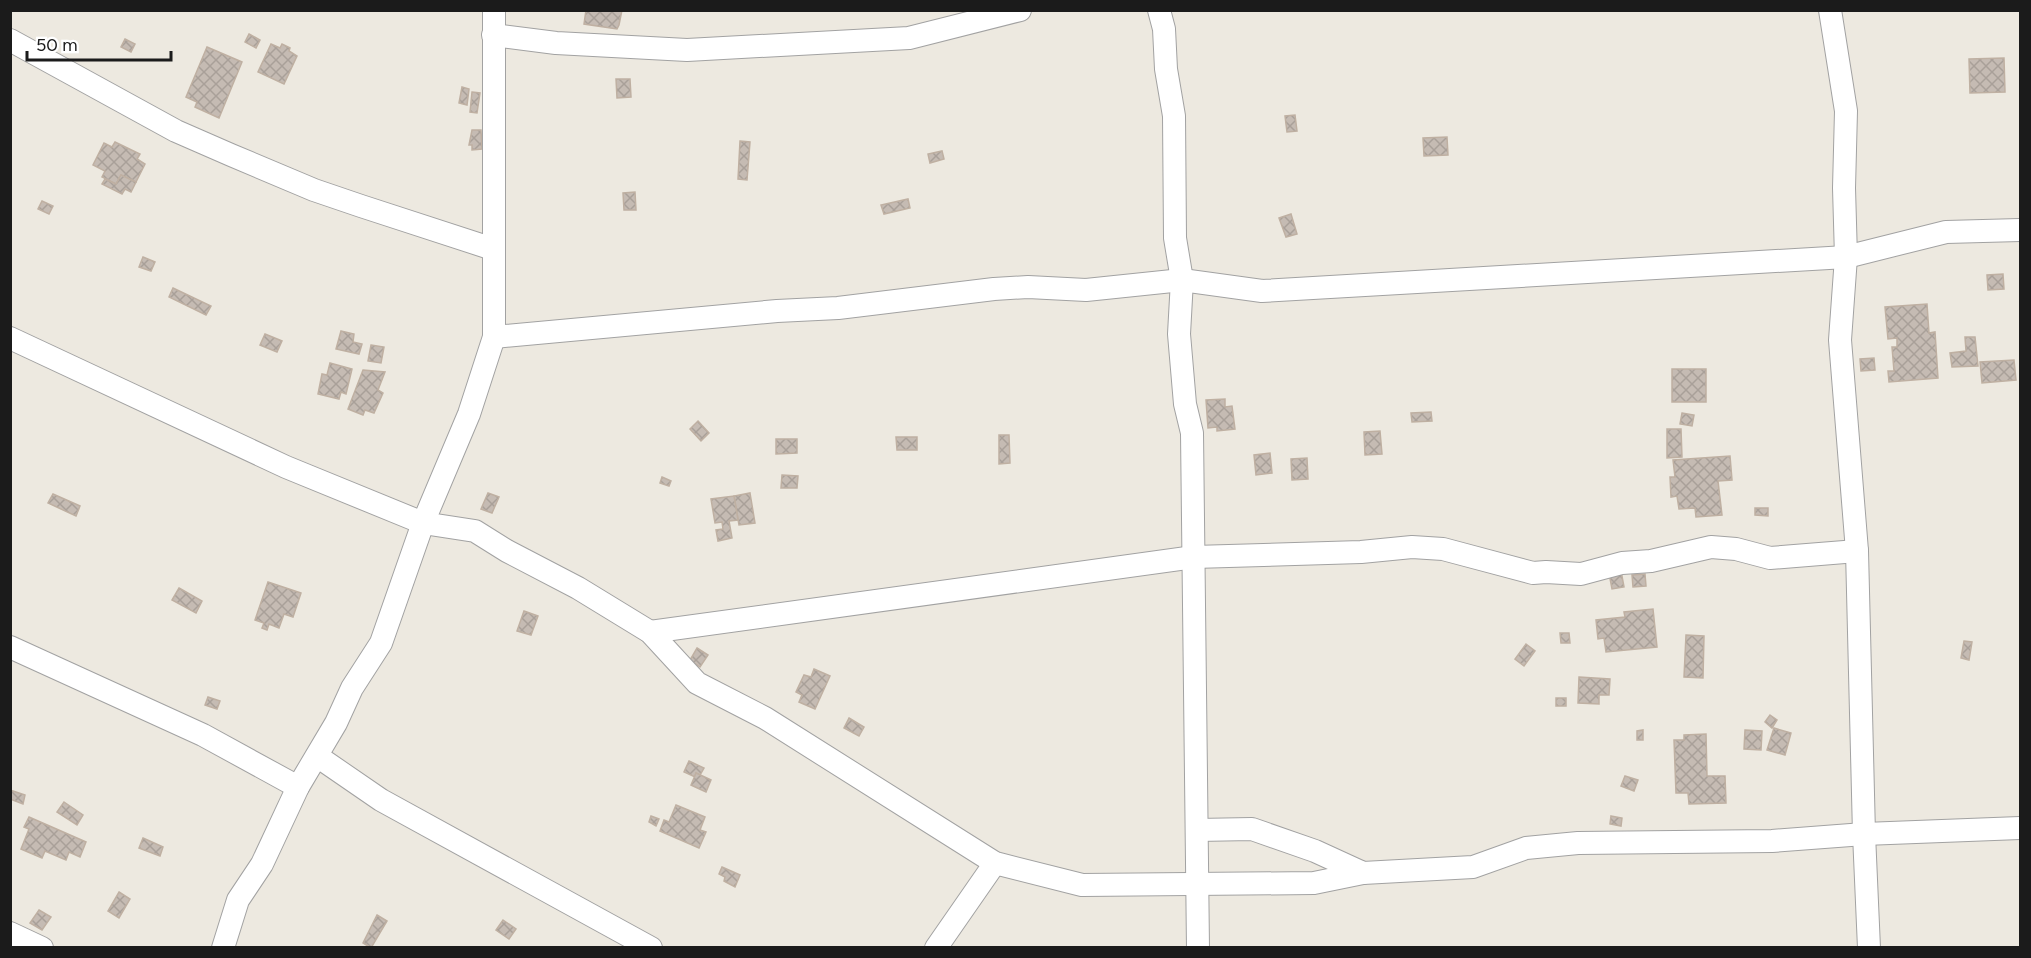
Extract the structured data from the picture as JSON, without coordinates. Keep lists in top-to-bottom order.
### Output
{
  "scale_bar": "50 m"
}
